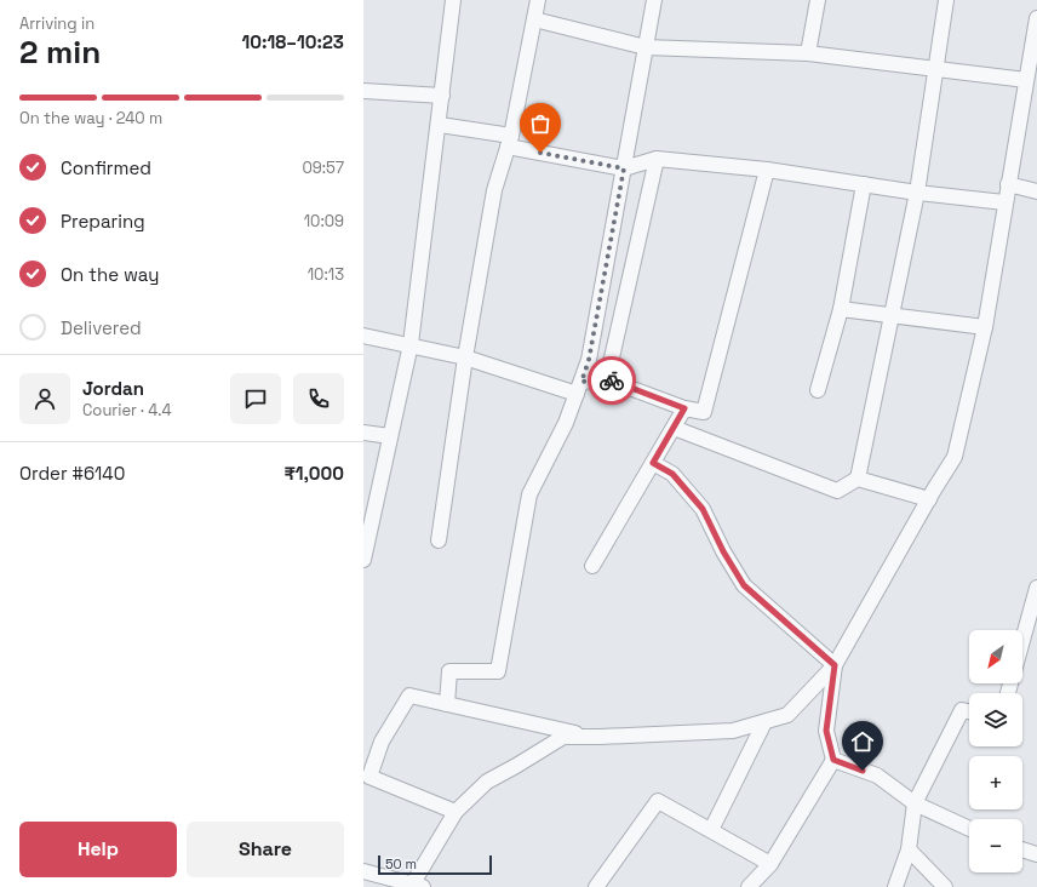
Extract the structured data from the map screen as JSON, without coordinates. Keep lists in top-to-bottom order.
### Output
{
  "scale_bar": "50 m",
  "north": "bottom left",
  "page": {
    "heading": ["2 min", "Arriving in", "10:18–10:23"],
    "panel": [
      "Jordan",
      "Courier · 4.4",
      "Order #6140",
      "₹1,000"
    ],
    "bar": "On the way · 240 m",
    "list": [
      ["Confirmed", "09:57"],
      ["Preparing", "10:09"],
      ["On the way", "10:13"],
      "Delivered"
    ],
    "map_buttons": ["+", "−"],
    "buttons": ["Help", "Share"],
    "scale": "50 m"
  }
}
